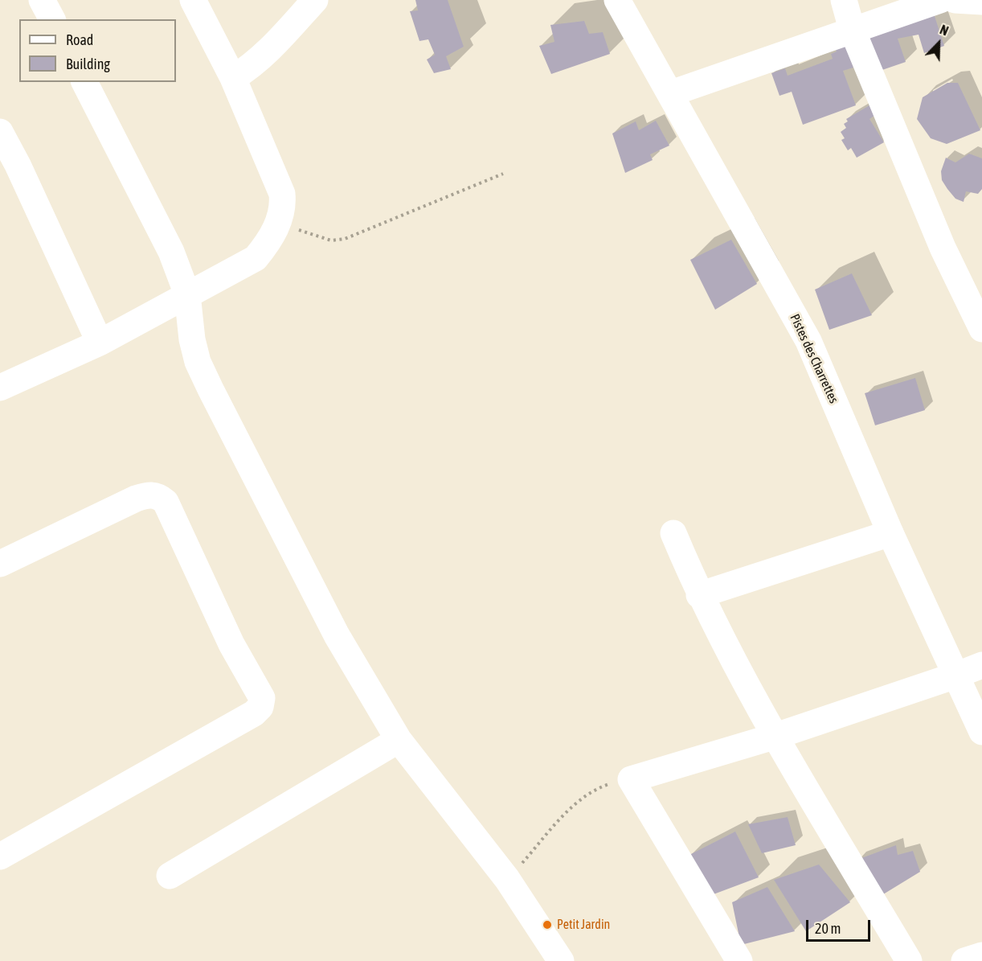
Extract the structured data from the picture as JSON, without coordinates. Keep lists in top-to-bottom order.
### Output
{
  "streets": {
    "street": ["Pistes des Charrettes"]
  },
  "places": ["Petit Jardin"],
  "legend": ["Road", "Building"],
  "scale_bar": "20 m",
  "north": "top right"
}
